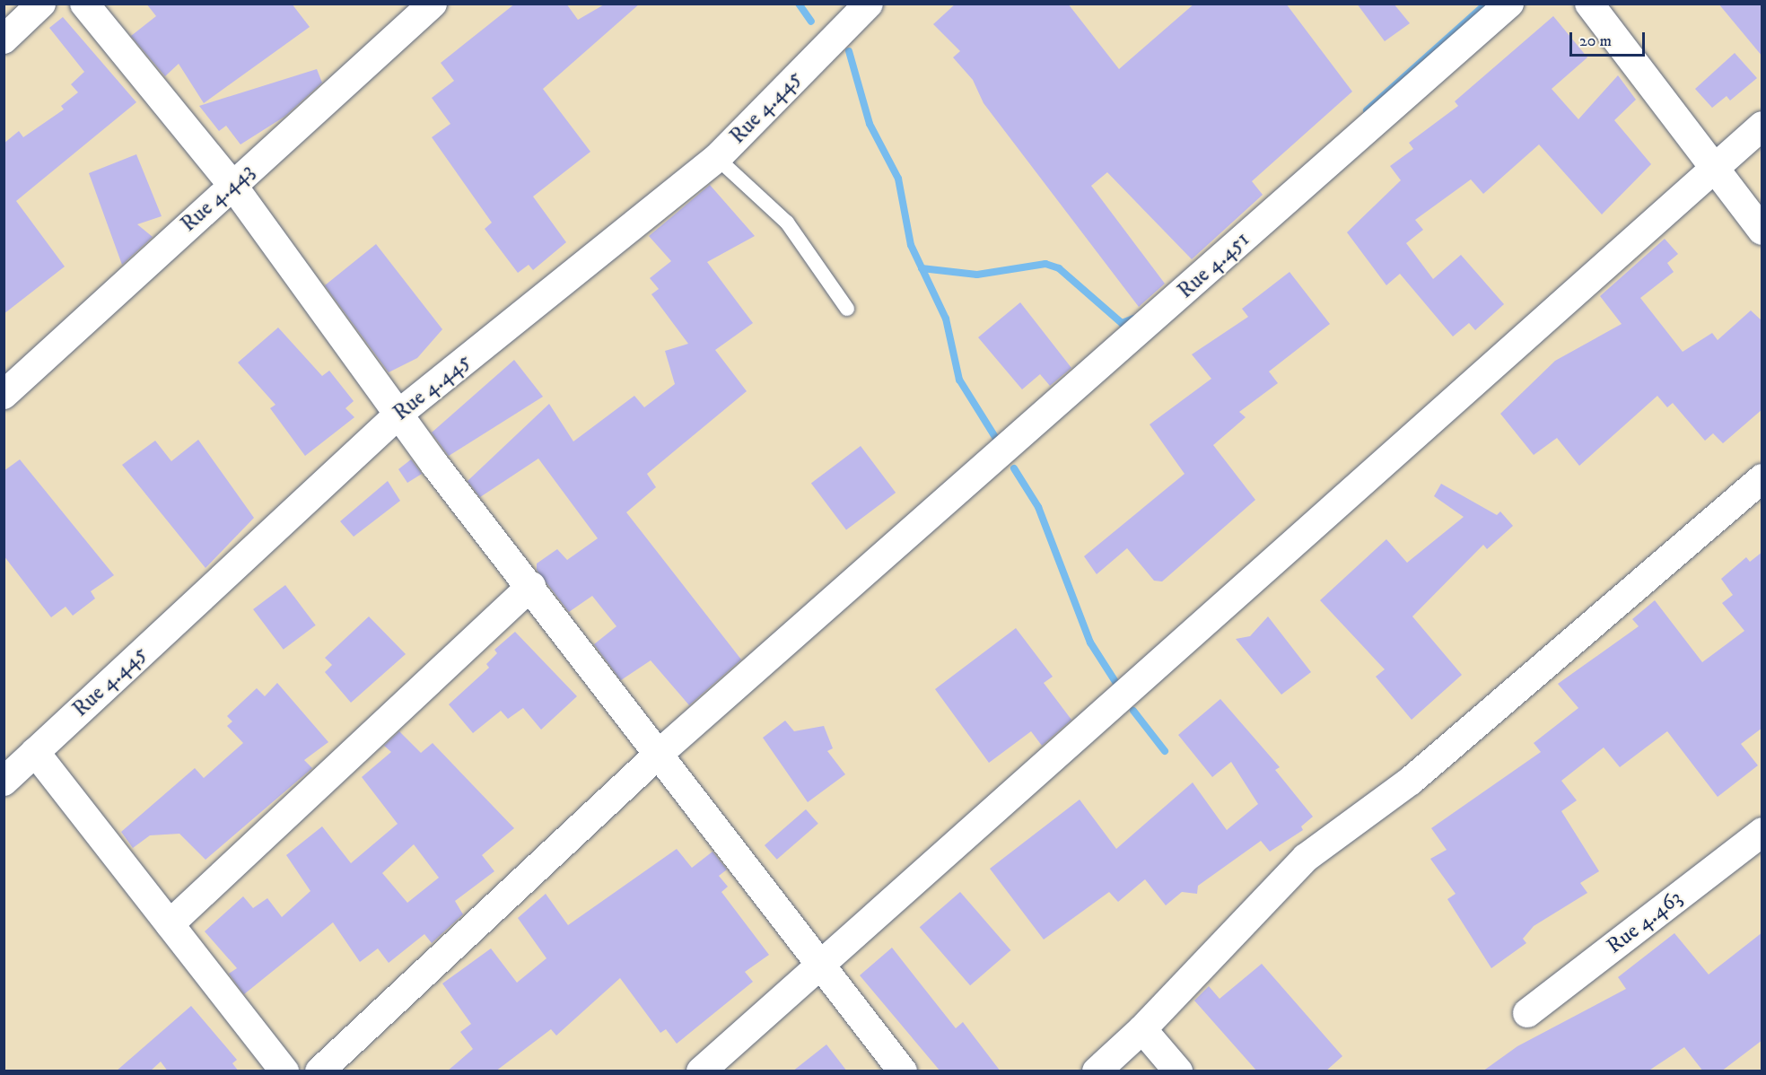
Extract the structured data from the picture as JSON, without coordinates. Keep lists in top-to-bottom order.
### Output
{
  "streets": {
    "street": [
      "Rue 4.445",
      "Rue 4.443",
      "Rue 4.451",
      "Rue 4.463"
    ]
  },
  "scale_bar": "20 m"
}
